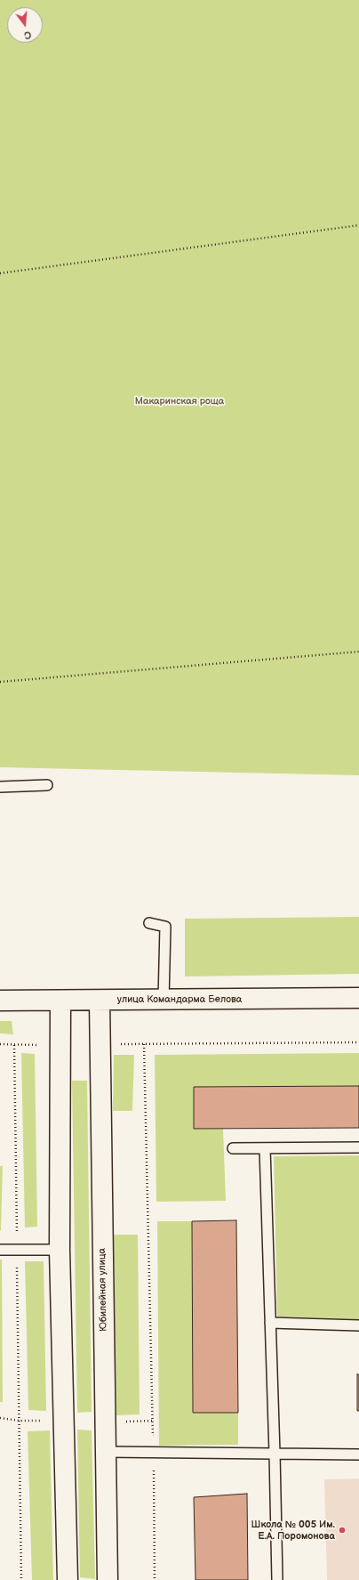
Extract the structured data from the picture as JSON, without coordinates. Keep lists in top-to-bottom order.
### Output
{
  "streets": {
    "street": ["улица Командарма Белова", "Юбилейная улица"]
  },
  "crossings": [
    ["улица Командарма Белова", "Юбилейная улица"]
  ],
  "parks": ["Макаринская роща"],
  "places": ["Школа № 005 Им. Е.А. Поромонова"],
  "north": "bottom"
}
